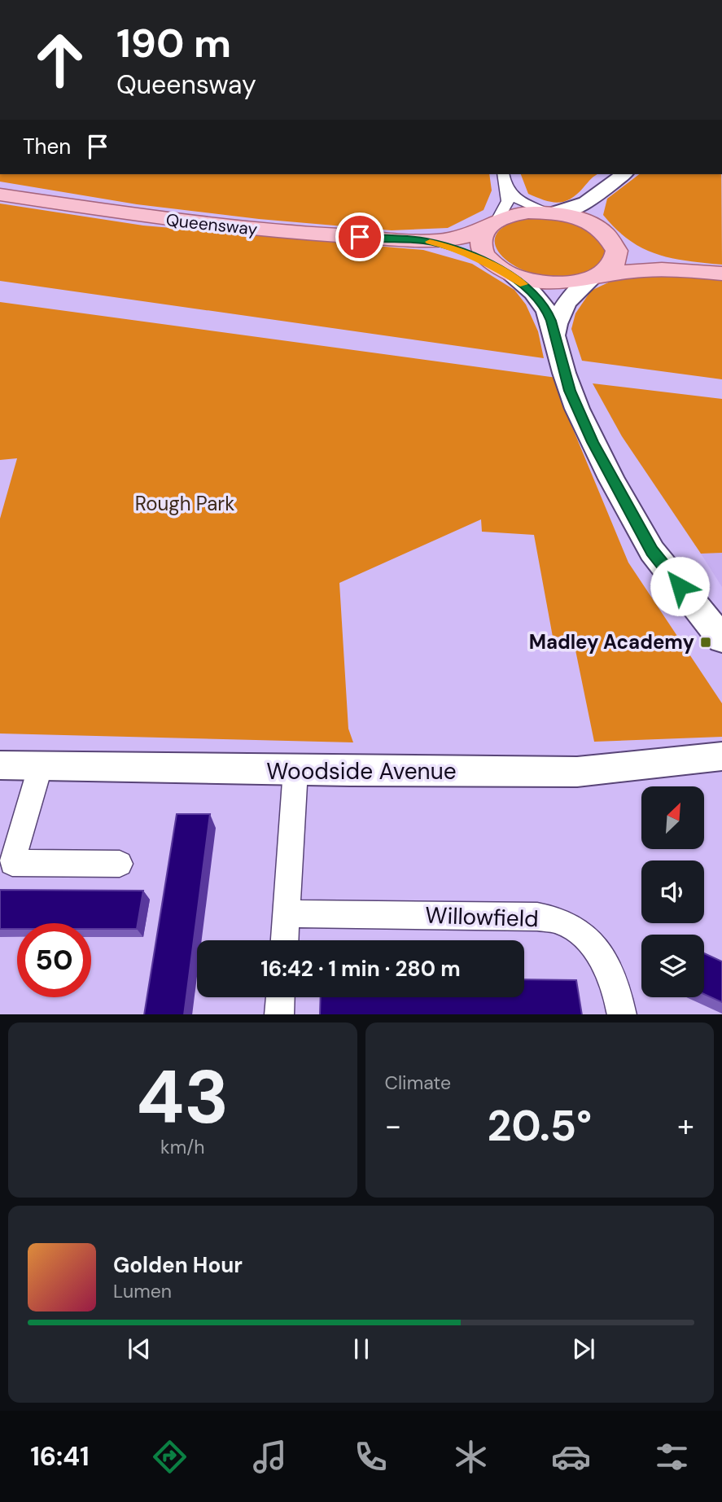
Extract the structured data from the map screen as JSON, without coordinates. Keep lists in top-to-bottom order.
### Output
{
  "streets": {
    "main road": ["Queensway"],
    "street": ["Woodside Avenue", "Willowfield"]
  },
  "parks": ["Rough Park"],
  "places": {
    "transit": ["Madley Academy"]
  },
  "north": "top right",
  "page": {
    "turn": ["190 m", "Queensway"],
    "then": "Then",
    "limit": "50",
    "trip": "16:42 · 1 min · 280 m",
    "tile": [
      ["43", "km/h"],
      "Climate"
    ],
    "heat": ["−", "20.5°", "+"],
    "song": ["Golden Hour", "Lumen"],
    "tabs": "16:41"
  }
}
